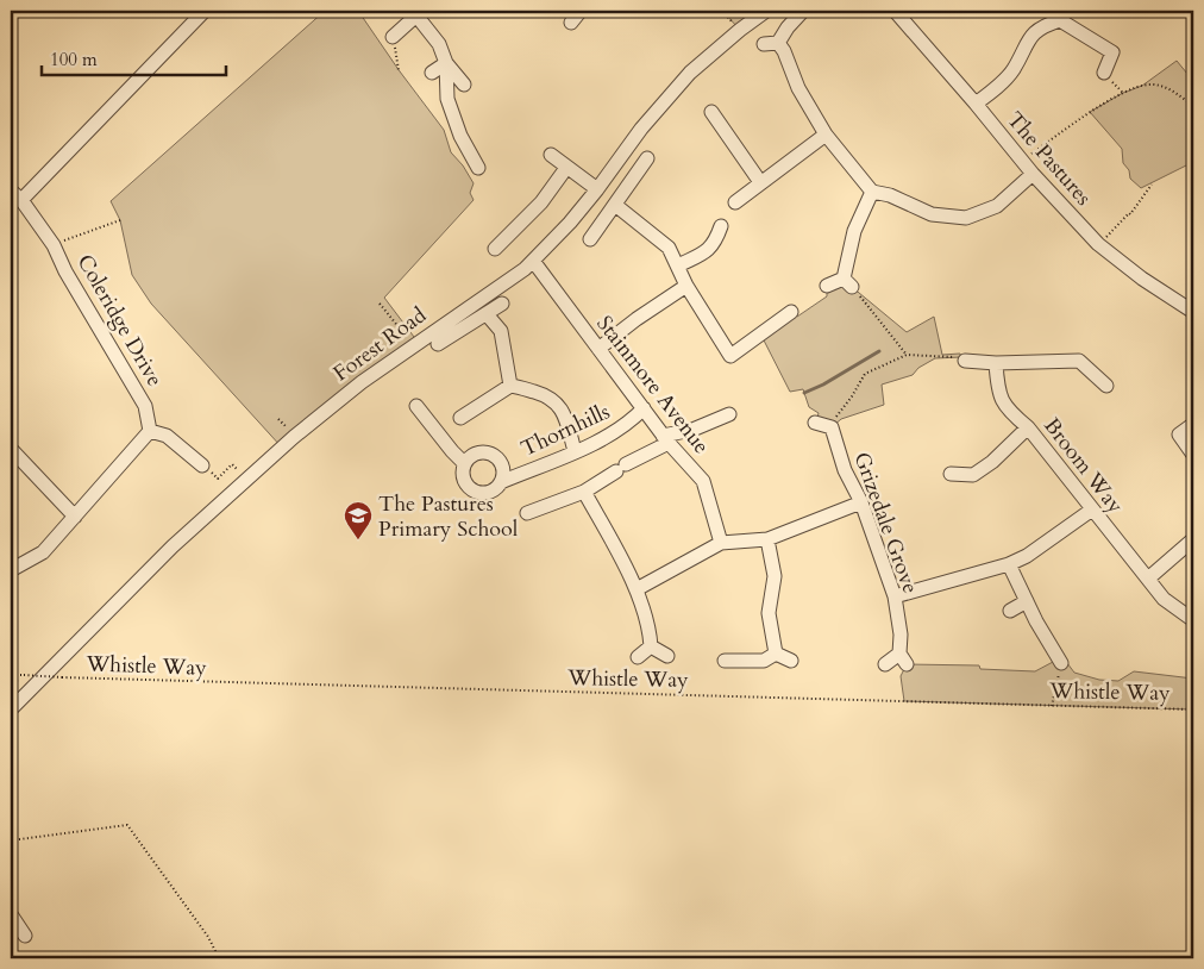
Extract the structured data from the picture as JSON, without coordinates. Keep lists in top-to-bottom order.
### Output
{
  "streets": {
    "street": [
      "The Pastures",
      "Coleridge Drive",
      "Forest Road",
      "Stainmore Avenue",
      "Thornhills",
      "Broom Way",
      "Grizedale Grove"
    ],
    "path": ["Whistle Way"]
  },
  "crossings": [
    ["Forest Road", "Stainmore Avenue"],
    ["Stainmore Avenue", "Thornhills"]
  ],
  "places": {
    "school or university": ["The Pastures Primary School"]
  },
  "scale_bar": "100 m"
}
